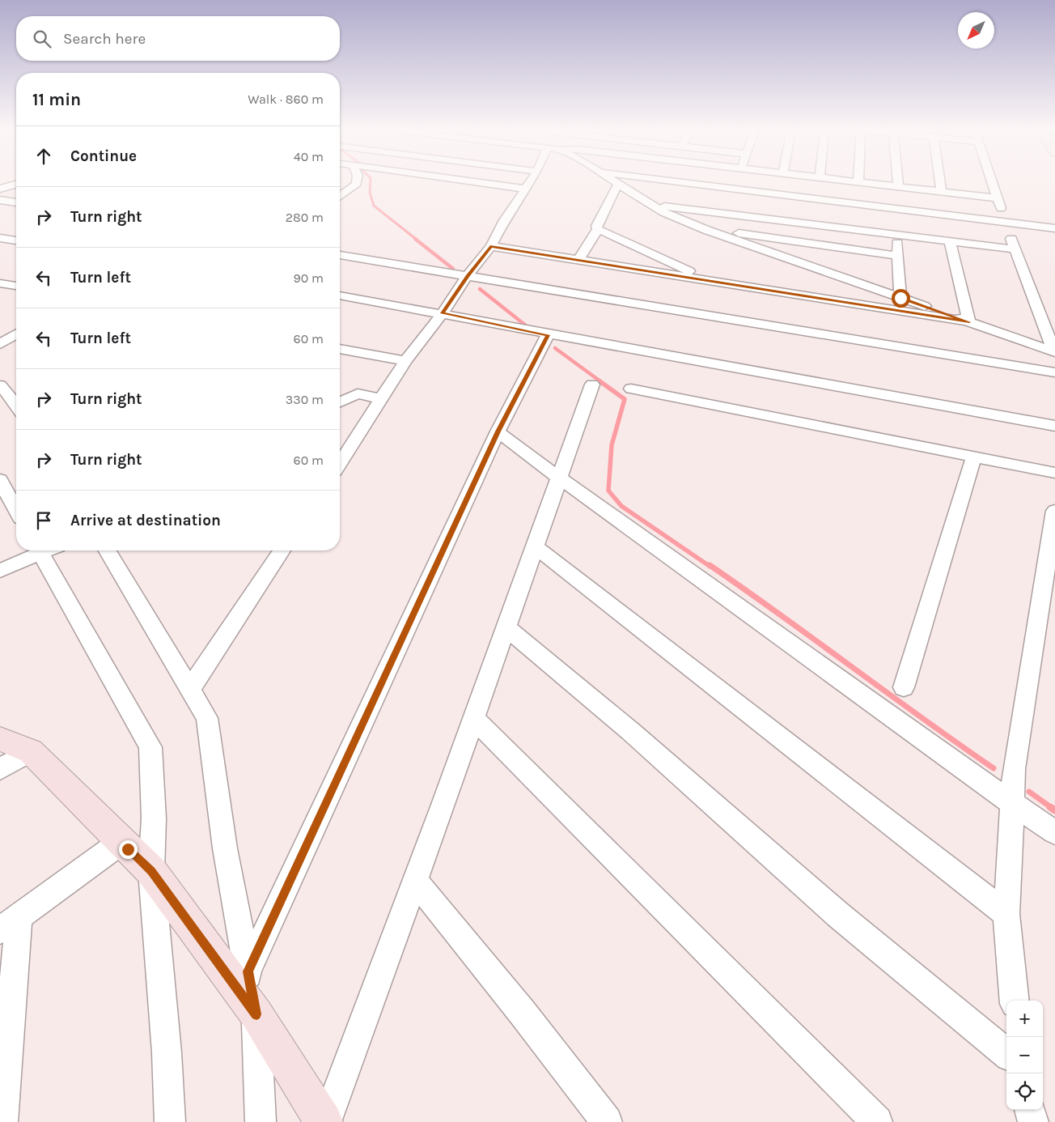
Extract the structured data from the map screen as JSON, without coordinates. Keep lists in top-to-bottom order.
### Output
{
  "north": "bottom left",
  "page": {
    "search": "Search here",
    "heading": ["11 min", "Walk · 860 m"],
    "list": [
      ["Continue", "40 m"],
      ["Turn right", "280 m"],
      ["Turn left", "90 m"],
      ["Turn left", "60 m"],
      ["Turn right", "330 m"],
      ["Turn right", "60 m"],
      "Arrive at destination"
    ],
    "map_buttons": ["+", "−"]
  }
}
